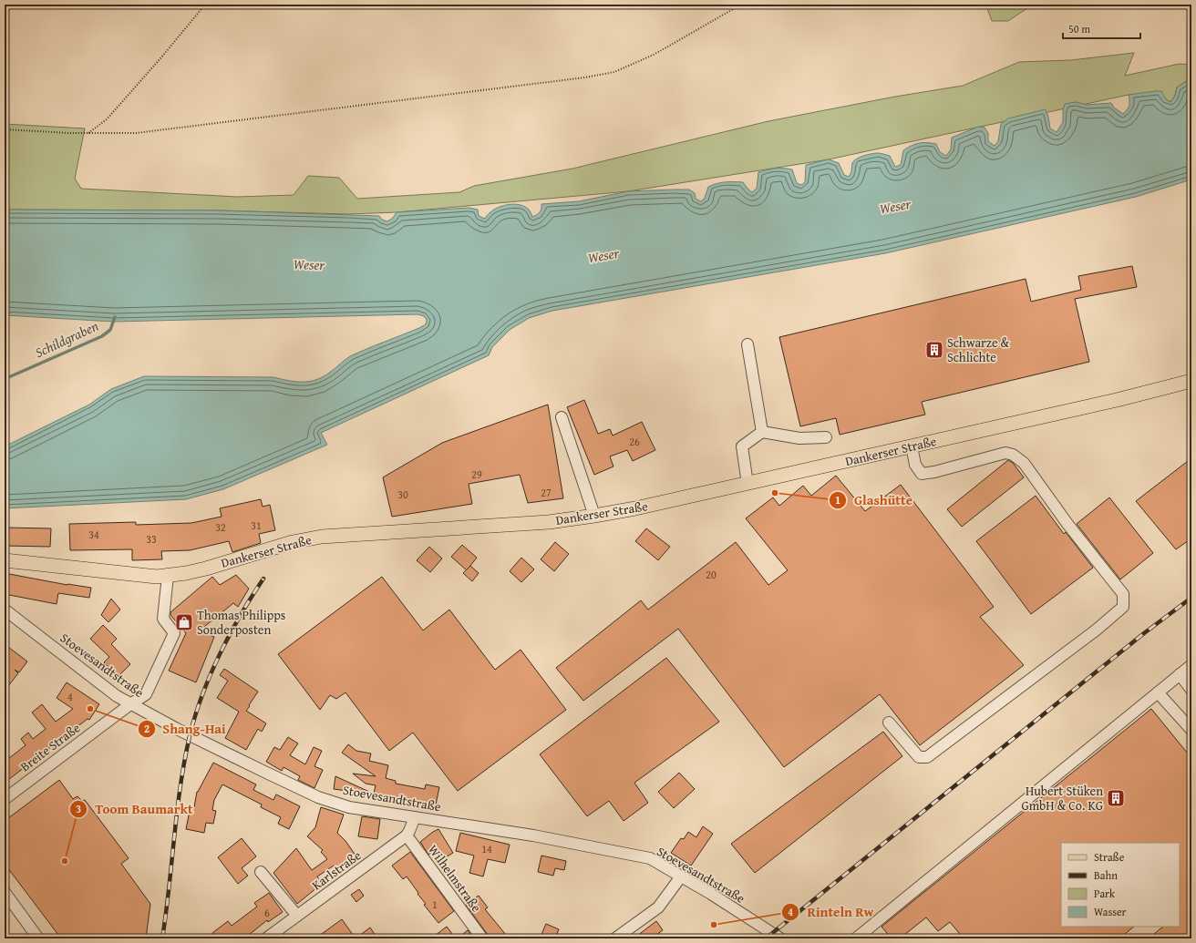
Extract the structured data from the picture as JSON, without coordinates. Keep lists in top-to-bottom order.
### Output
{
  "streets": {
    "main road": ["Dankerser Straße"],
    "street": [
      "Stoevesandtstraße",
      "Breite Straße",
      "Karlstraße",
      "Wilhelmstraße"
    ]
  },
  "crossings": [
    ["Dankerser Straße", "Breite Straße"],
    ["Stoevesandtstraße", "Breite Straße"],
    ["Stoevesandtstraße", "Karlstraße"],
    ["Karlstraße", "Wilhelmstraße"]
  ],
  "water": ["Weser", "Schildgraben"],
  "places": {
    "building": ["Schwarze & Schlichte", "Hubert Stüken GmbH & Co. KG"],
    "other": [
      "Glashütte",
      "Shang-Hai",
      "Toom Baumarkt",
      "Rinteln Rw"
    ],
    "shop": ["Thomas Philipps Sonderposten"]
  },
  "house_numbers": [
    "26",
    "29",
    "27",
    "30",
    "31",
    "32",
    "34",
    "33",
    "20",
    "4",
    "14",
    "1",
    "6"
  ],
  "legend": [
    "Straße",
    "Bahn",
    "Park",
    "Wasser"
  ],
  "scale_bar": "50 m"
}
